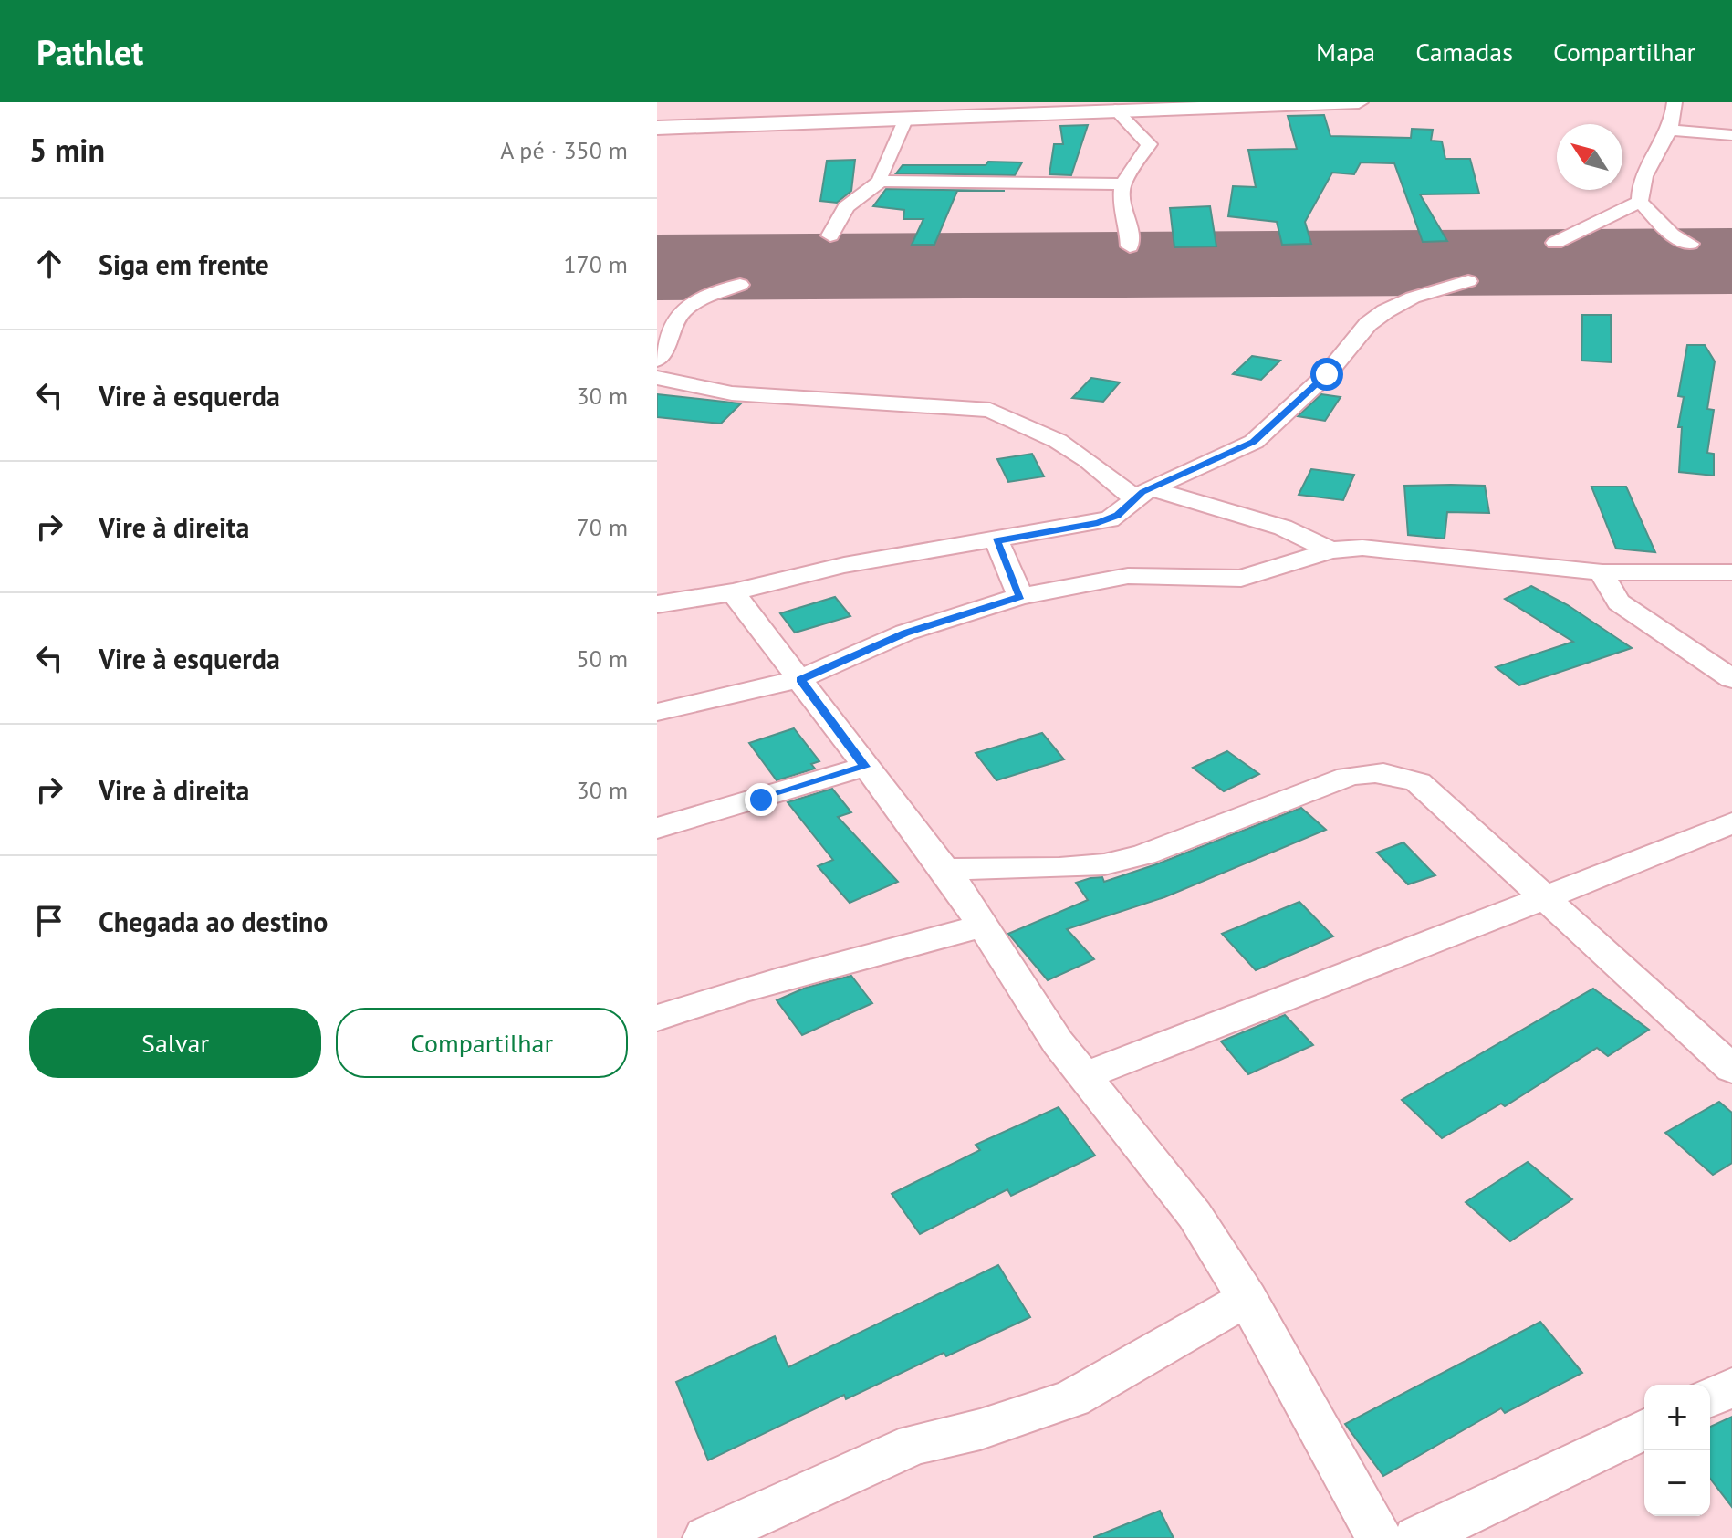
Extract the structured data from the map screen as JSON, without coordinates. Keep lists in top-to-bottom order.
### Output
{
  "north": "top left",
  "page": {
    "header": "Pathlet",
    "nav": ["Mapa", "Camadas", "Compartilhar"],
    "heading": ["5 min", "A pé · 350 m"],
    "list": [
      ["Siga em frente", "170 m"],
      ["Vire à esquerda", "30 m"],
      ["Vire à direita", "70 m"],
      ["Vire à esquerda", "50 m"],
      ["Vire à direita", "30 m"],
      "Chegada ao destino"
    ],
    "buttons": ["Salvar", "Compartilhar"],
    "map_buttons": ["+", "−"]
  }
}
